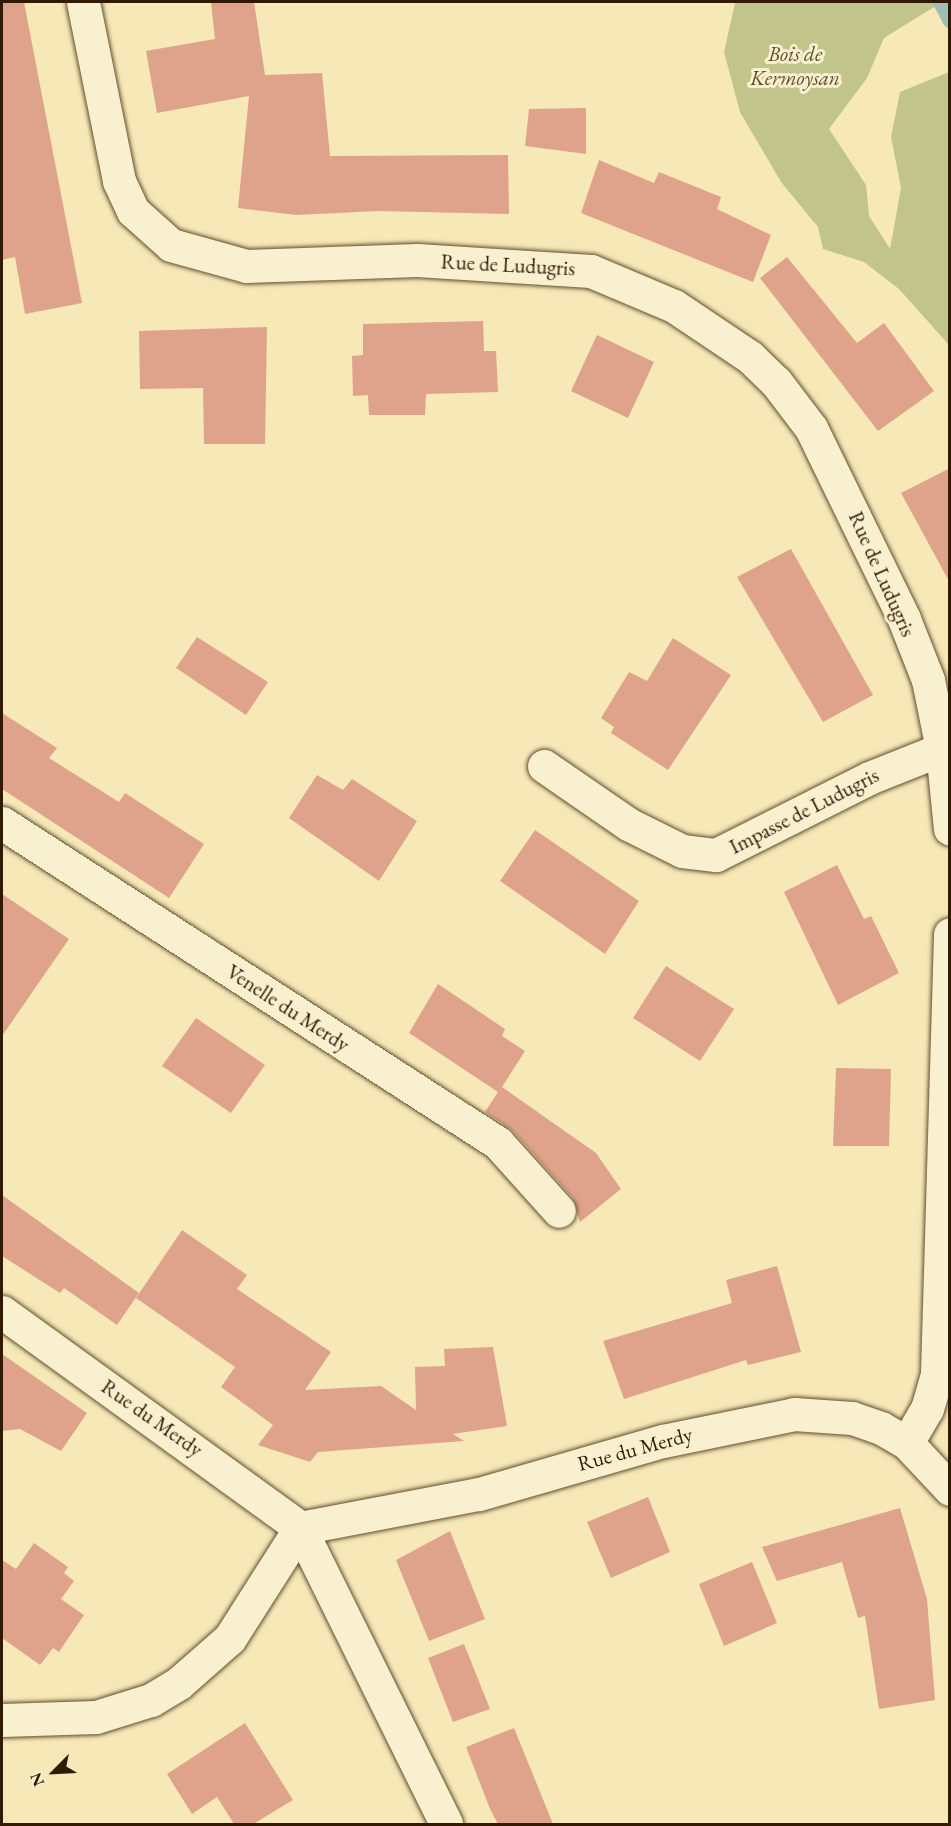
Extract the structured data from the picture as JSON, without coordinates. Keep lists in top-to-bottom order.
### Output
{
  "streets": {
    "street": [
      "Rue de Ludugris",
      "Impasse de Ludugris",
      "Venelle du Merdy",
      "Rue du Merdy"
    ]
  },
  "crossings": [
    ["Rue de Ludugris", "Impasse de Ludugris"]
  ],
  "parks": ["Bois de Kermoysan"],
  "north": "bottom left"
}
